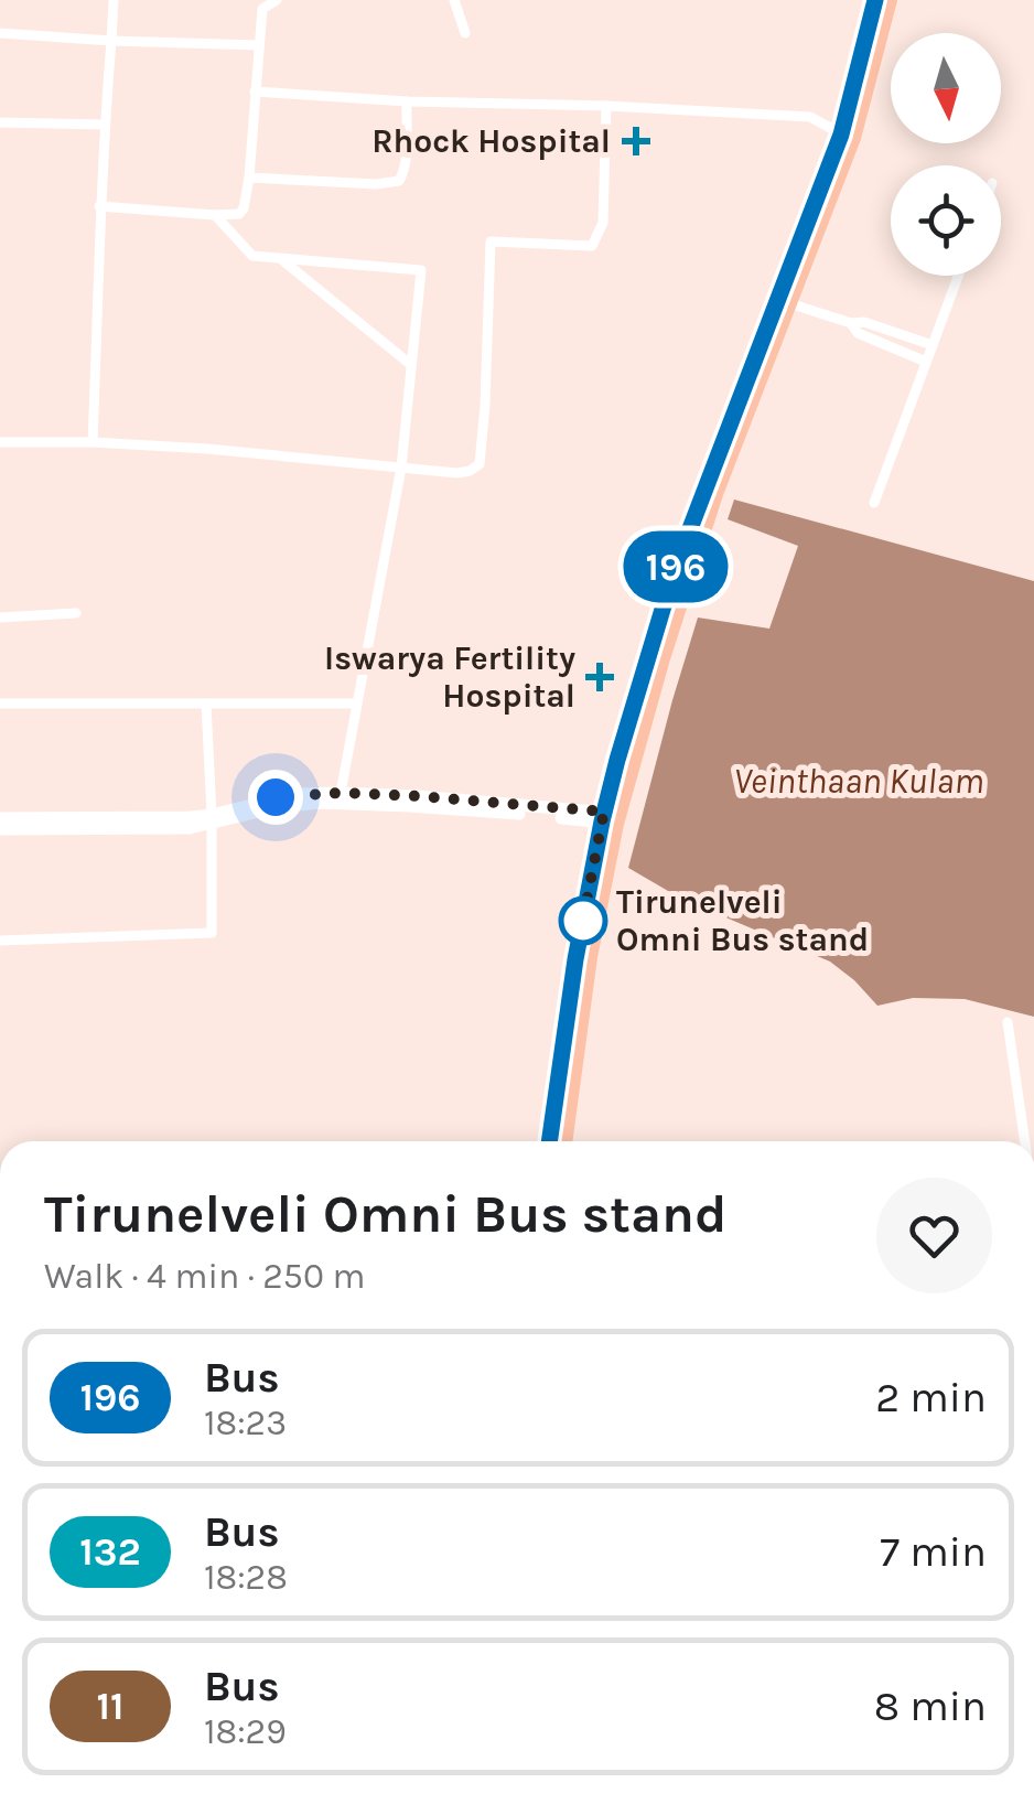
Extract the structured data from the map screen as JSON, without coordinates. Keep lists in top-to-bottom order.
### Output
{
  "water": ["Veinthaan Kulam"],
  "places": {
    "health": ["Rhock Hospital", "Iswarya Fertility Hospital"],
    "other": ["Tirunelveli Omni Bus stand"]
  },
  "lines": ["bus line 196"],
  "north": "bottom",
  "page": {
    "on_map": "196",
    "heading": ["Tirunelveli Omni Bus stand", "Walk · 4 min · 250 m"],
    "list": [
      {
        "mark": "196",
        "name": "Bus",
        "note": "18:23",
        "value": "2 min"
      },
      {
        "mark": "132",
        "name": "Bus",
        "note": "18:28",
        "value": "7 min"
      },
      {
        "mark": "11",
        "name": "Bus",
        "note": "18:29",
        "value": "8 min"
      }
    ]
  }
}
